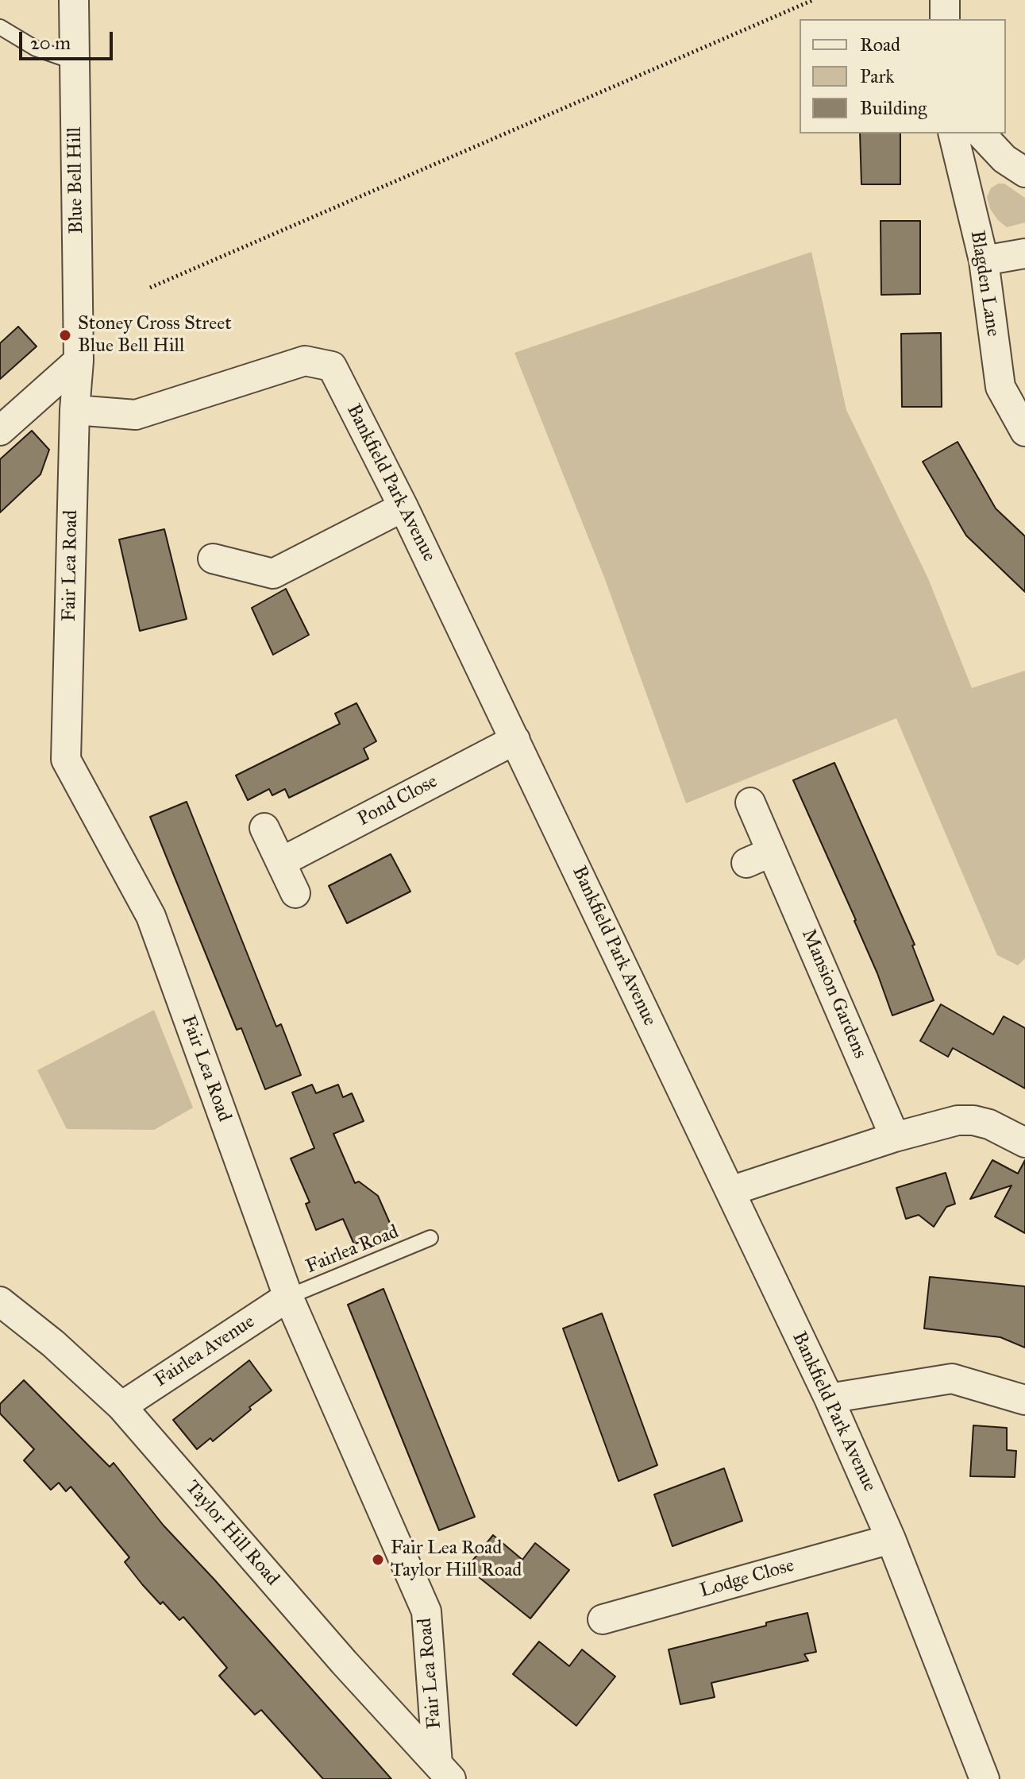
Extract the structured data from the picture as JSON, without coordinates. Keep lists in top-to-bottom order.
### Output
{
  "streets": {
    "street": [
      "Blue Bell Hill",
      "Blagden Lane",
      "Bankfield Park Avenue",
      "Fair Lea Road",
      "Pond Close",
      "Mansion Gardens",
      "Fairlea Avenue",
      "Taylor Hill Road",
      "Lodge Close"
    ],
    "lane": ["Fairlea Road"]
  },
  "crossings": [
    ["Blue Bell Hill", "Fair Lea Road"],
    ["Bankfield Park Avenue", "Fair Lea Road"],
    ["Bankfield Park Avenue", "Pond Close"],
    ["Bankfield Park Avenue", "Lodge Close"],
    ["Fair Lea Road", "Fairlea Road"],
    ["Fair Lea Road", "Fairlea Avenue"],
    ["Fair Lea Road", "Taylor Hill Road"],
    ["Fairlea Road", "Fairlea Avenue"],
    ["Fairlea Avenue", "Taylor Hill Road"]
  ],
  "places": ["Stoney Cross Street Blue Bell Hill", "Fair Lea Road Taylor Hill Road"],
  "legend": ["Road", "Park", "Building"],
  "scale_bar": "20 m"
}
